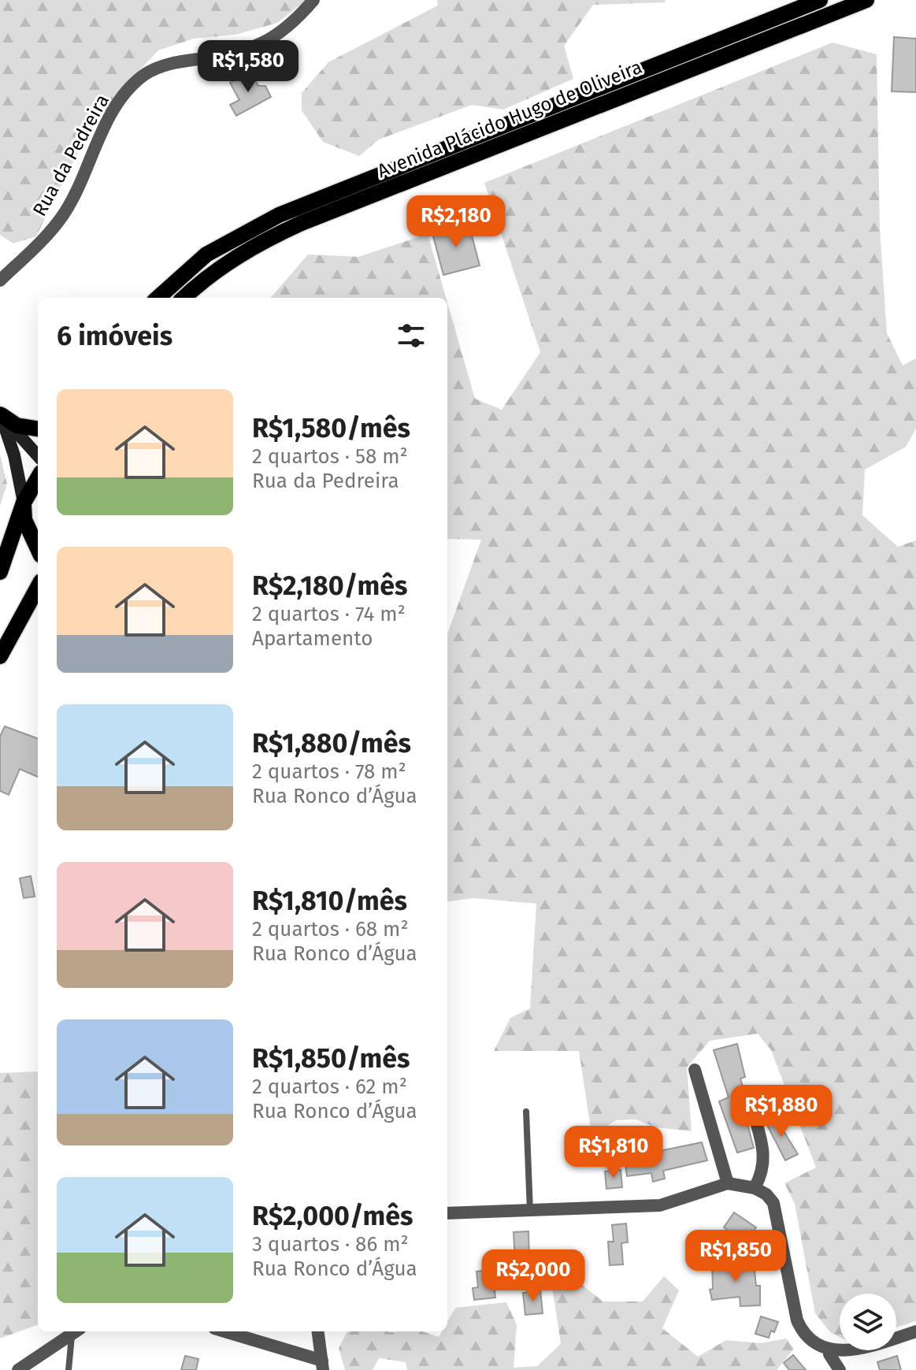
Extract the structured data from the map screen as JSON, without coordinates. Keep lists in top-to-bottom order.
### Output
{
  "streets": {
    "main road": ["Avenida Plácido Hugo de Oliveira"],
    "street": ["Rua da Pedreira"]
  },
  "page": {
    "price": [
      "R$1,580",
      "R$2,180",
      "R$1,880",
      "R$1,810",
      "R$1,850",
      "R$2,000"
    ],
    "heading": "6 imóveis",
    "list": [
      {
        "name": "R$1,580/mês",
        "note": "2 quartos · 58 m² · Rua da Pedreira"
      },
      {
        "name": "R$2,180/mês",
        "note": "2 quartos · 74 m² · Apartamento"
      },
      {
        "name": "R$1,880/mês",
        "note": "2 quartos · 78 m² · Rua Ronco d’Água"
      },
      {
        "name": "R$1,810/mês",
        "note": "2 quartos · 68 m² · Rua Ronco d’Água"
      },
      {
        "name": "R$1,850/mês",
        "note": "2 quartos · 62 m² · Rua Ronco d’Água"
      },
      {
        "name": "R$2,000/mês",
        "note": "3 quartos · 86 m² · Rua Ronco d’Água"
      }
    ]
  }
}
